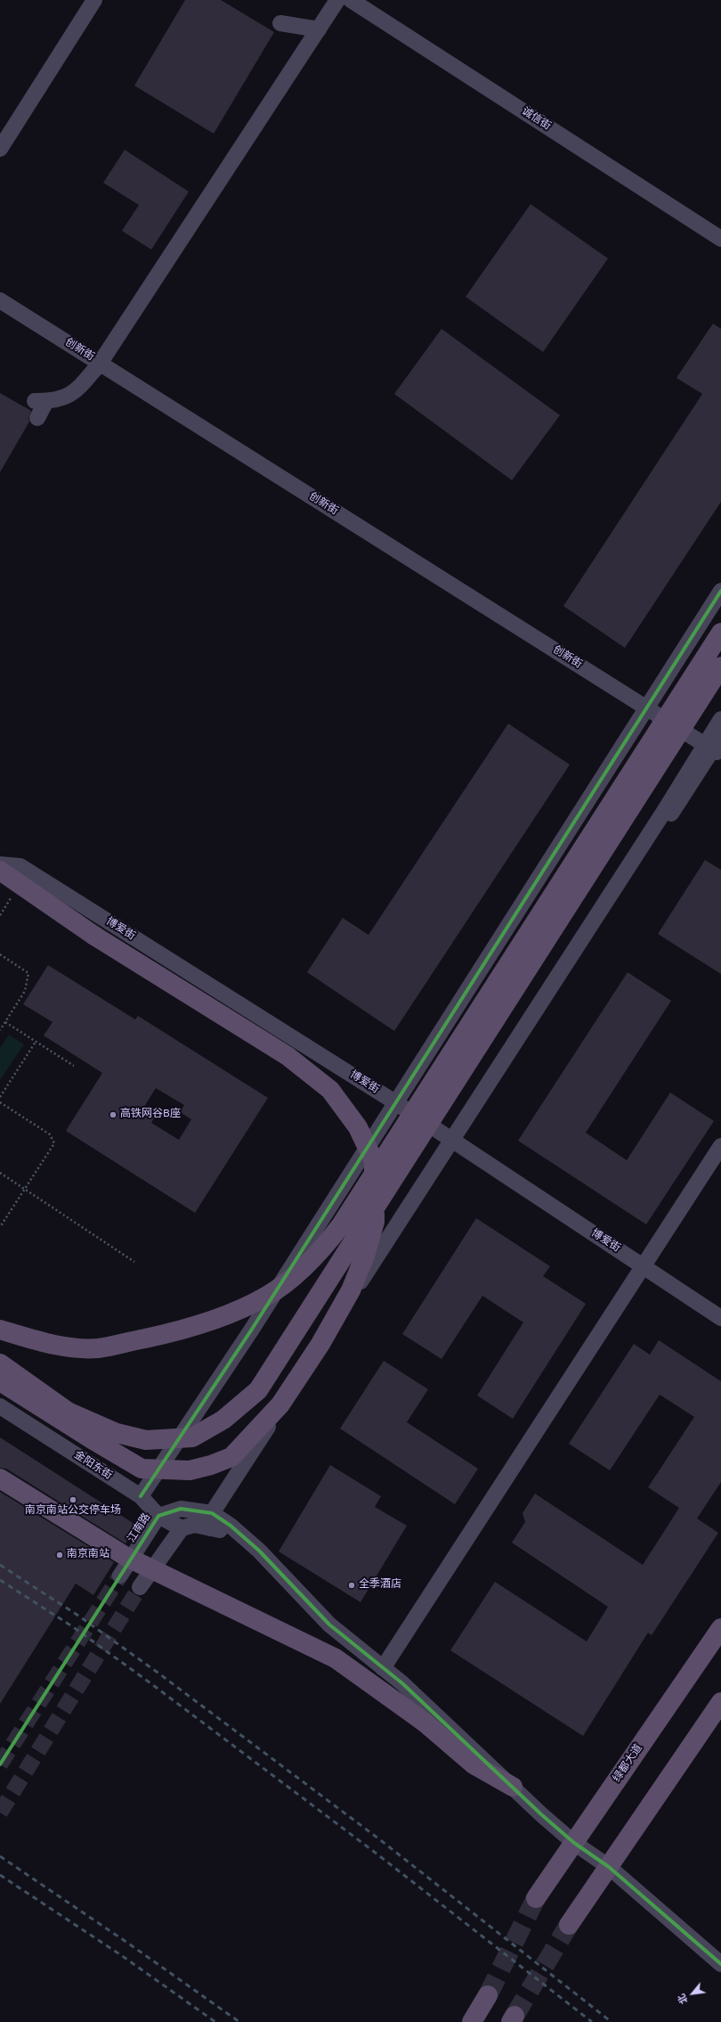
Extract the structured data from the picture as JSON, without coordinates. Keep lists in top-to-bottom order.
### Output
{
  "streets": {
    "main road": ["博爱街", "绿都大道"],
    "street": [
      "诚信街",
      "创新街",
      "金阳东街",
      "江南路"
    ]
  },
  "crossings": [
    ["金阳东街", "江南路"],
    ["江南路", "绿都大道"]
  ],
  "places": [
    "高铁网谷B座",
    "南京南站公交停车场",
    "南京南站",
    "全季酒店"
  ],
  "north": "bottom left"
}
